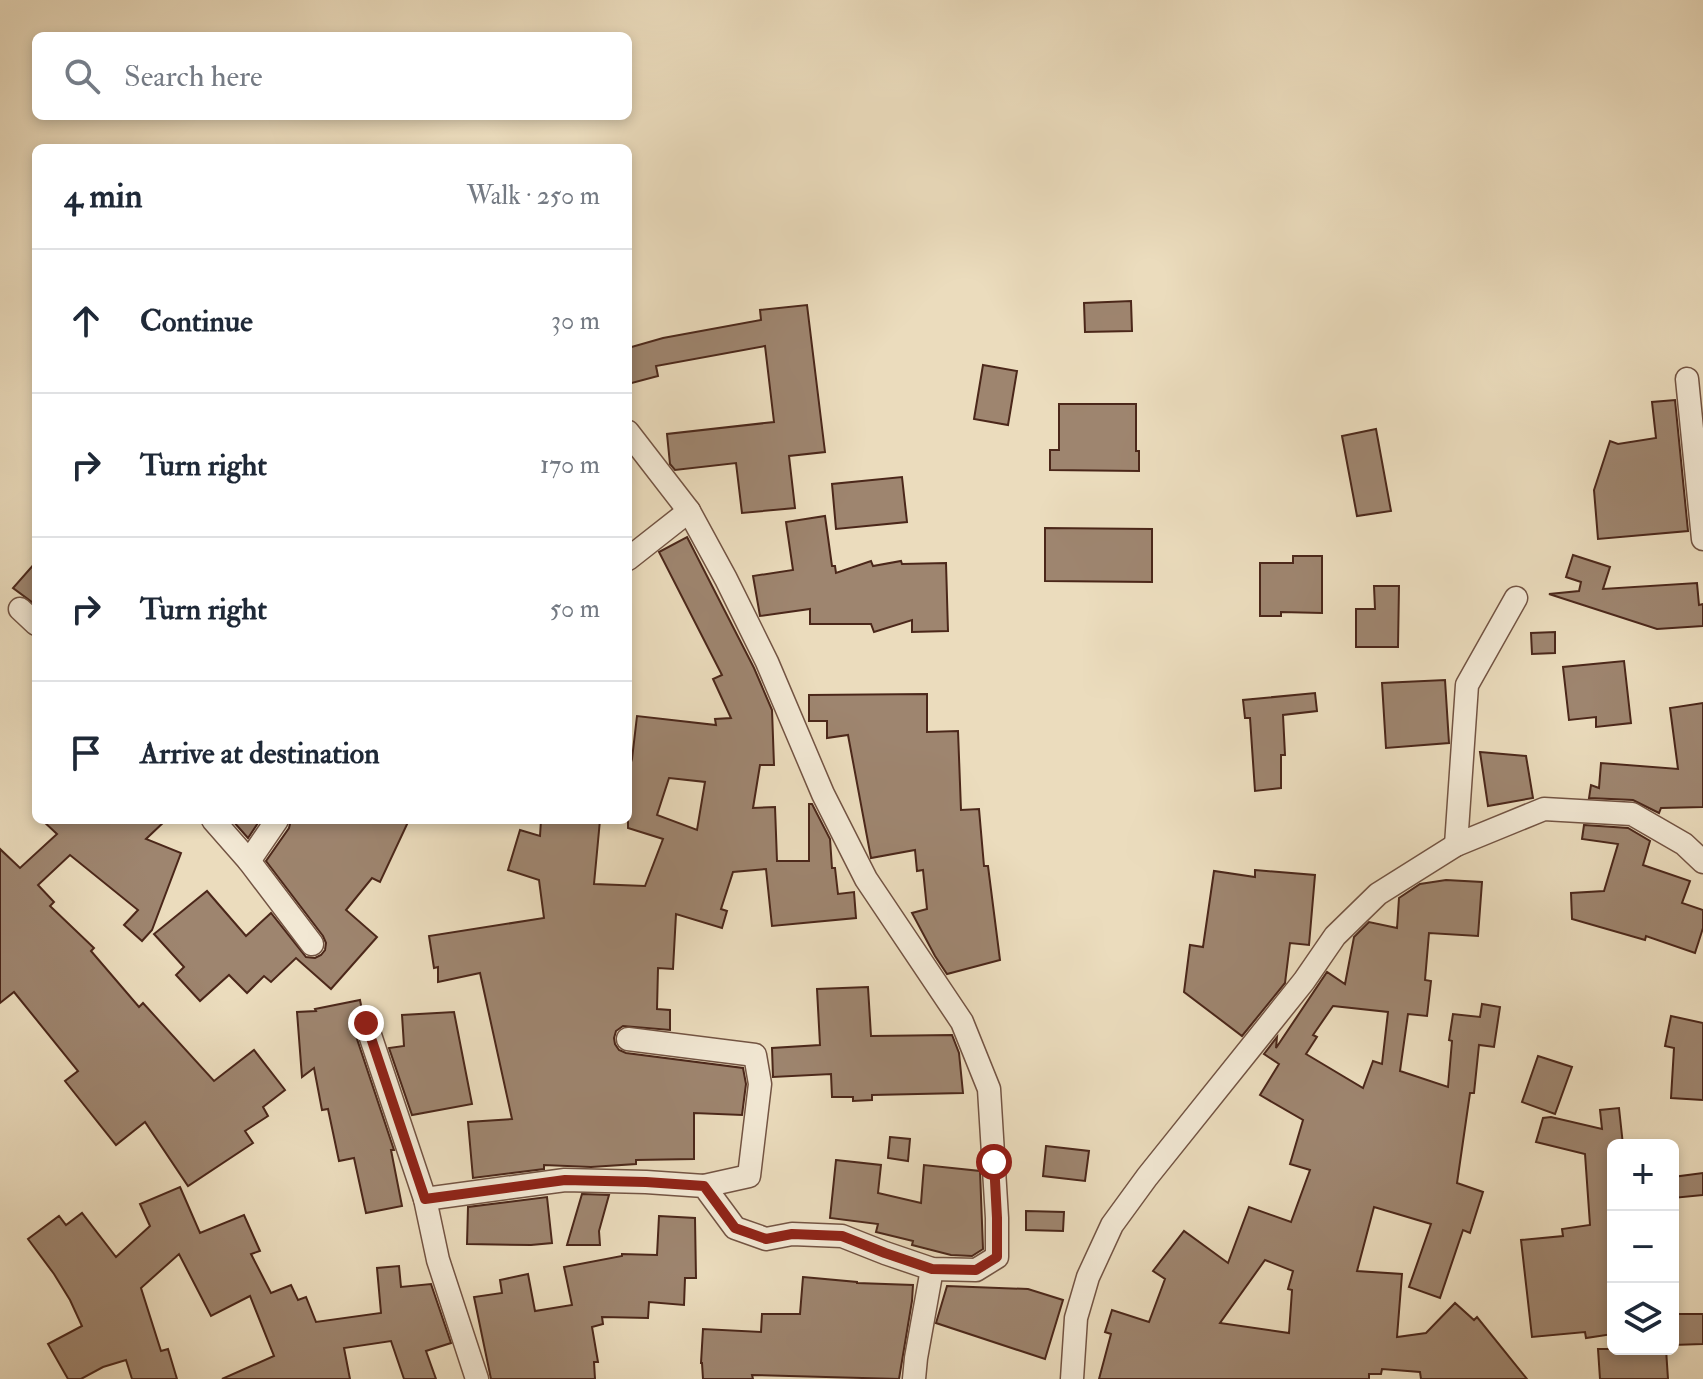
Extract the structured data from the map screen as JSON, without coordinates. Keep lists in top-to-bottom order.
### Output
{
  "page": {
    "search": "Search here",
    "heading": ["4 min", "Walk · 250 m"],
    "list": [
      ["Continue", "30 m"],
      ["Turn right", "170 m"],
      ["Turn right", "50 m"],
      "Arrive at destination"
    ],
    "map_buttons": ["+", "−"]
  }
}
